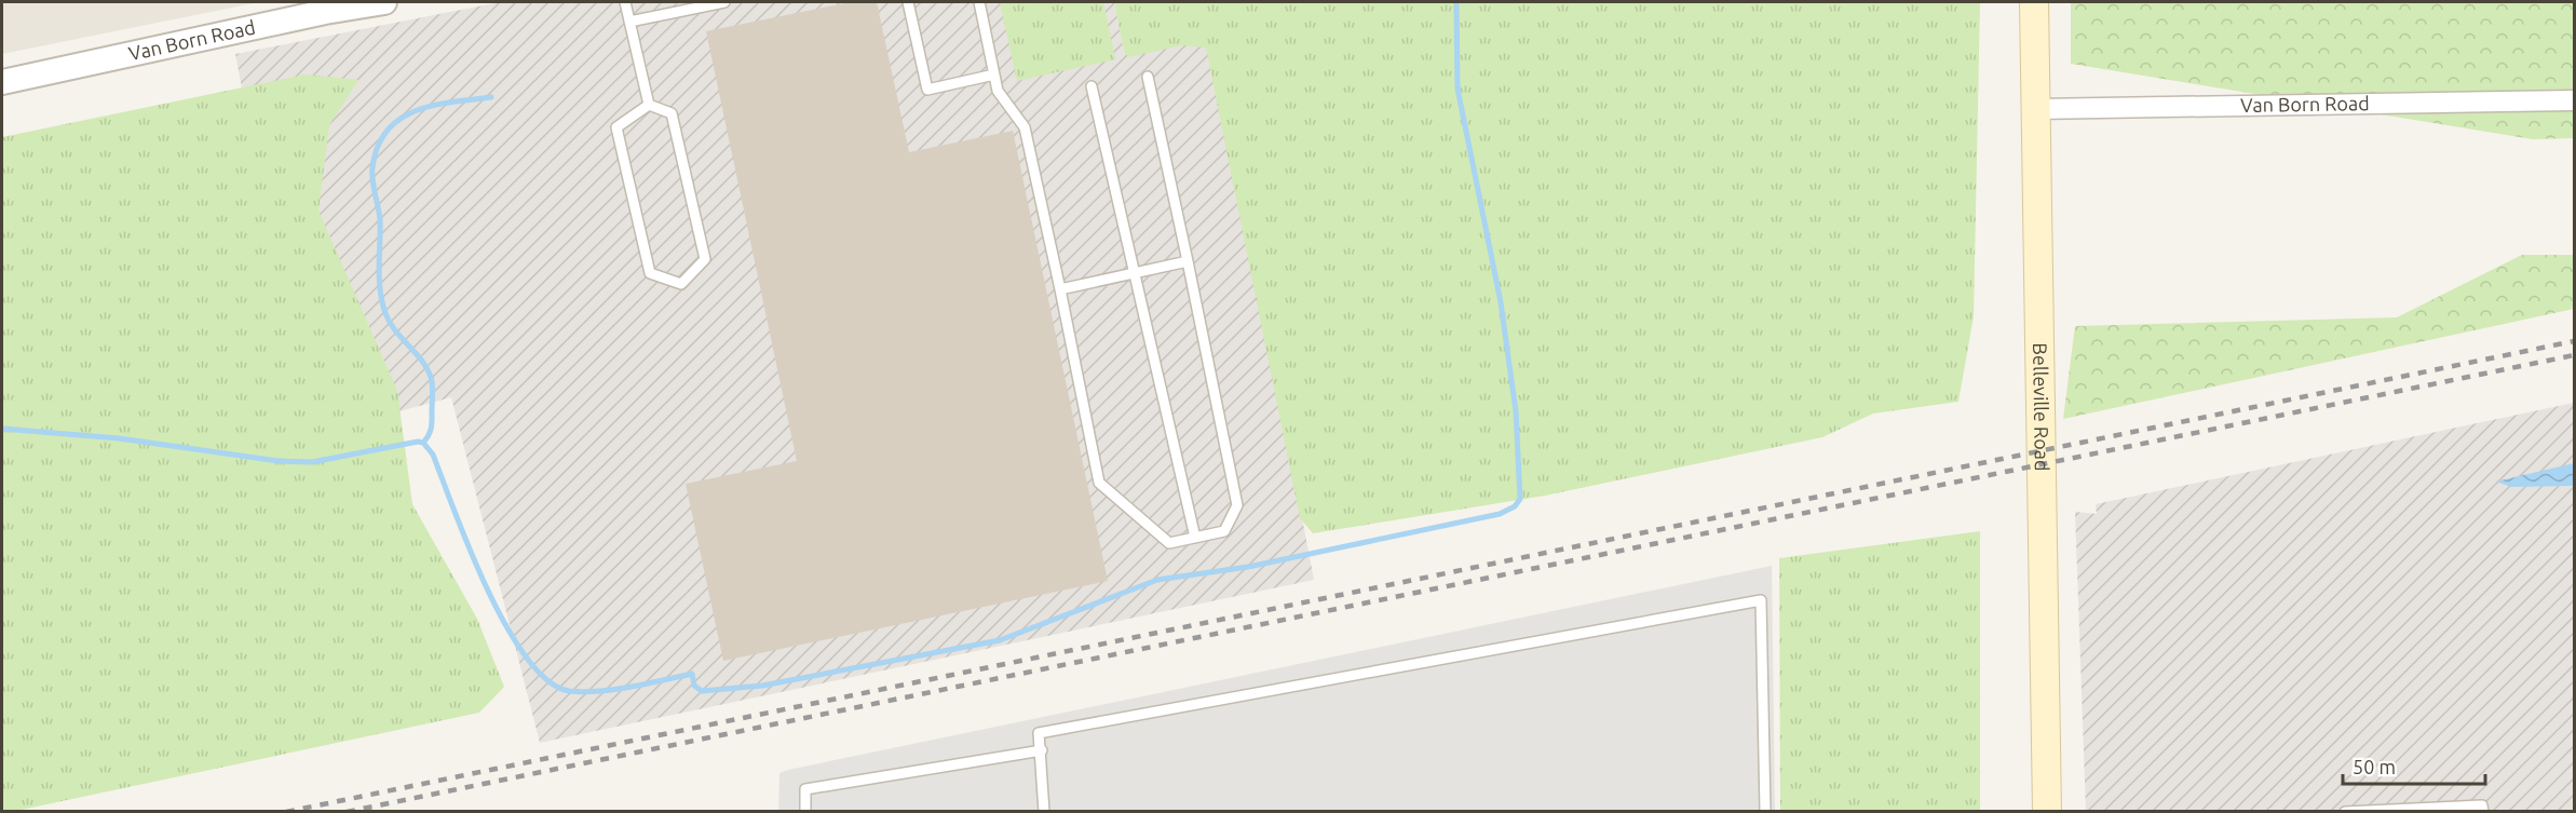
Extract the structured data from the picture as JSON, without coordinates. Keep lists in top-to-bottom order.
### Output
{
  "streets": {
    "main road": ["Belleville Road"],
    "street": ["Van Born Road"]
  },
  "crossings": [
    ["Van Born Road", "Belleville Road"]
  ],
  "scale_bar": "50 m"
}
